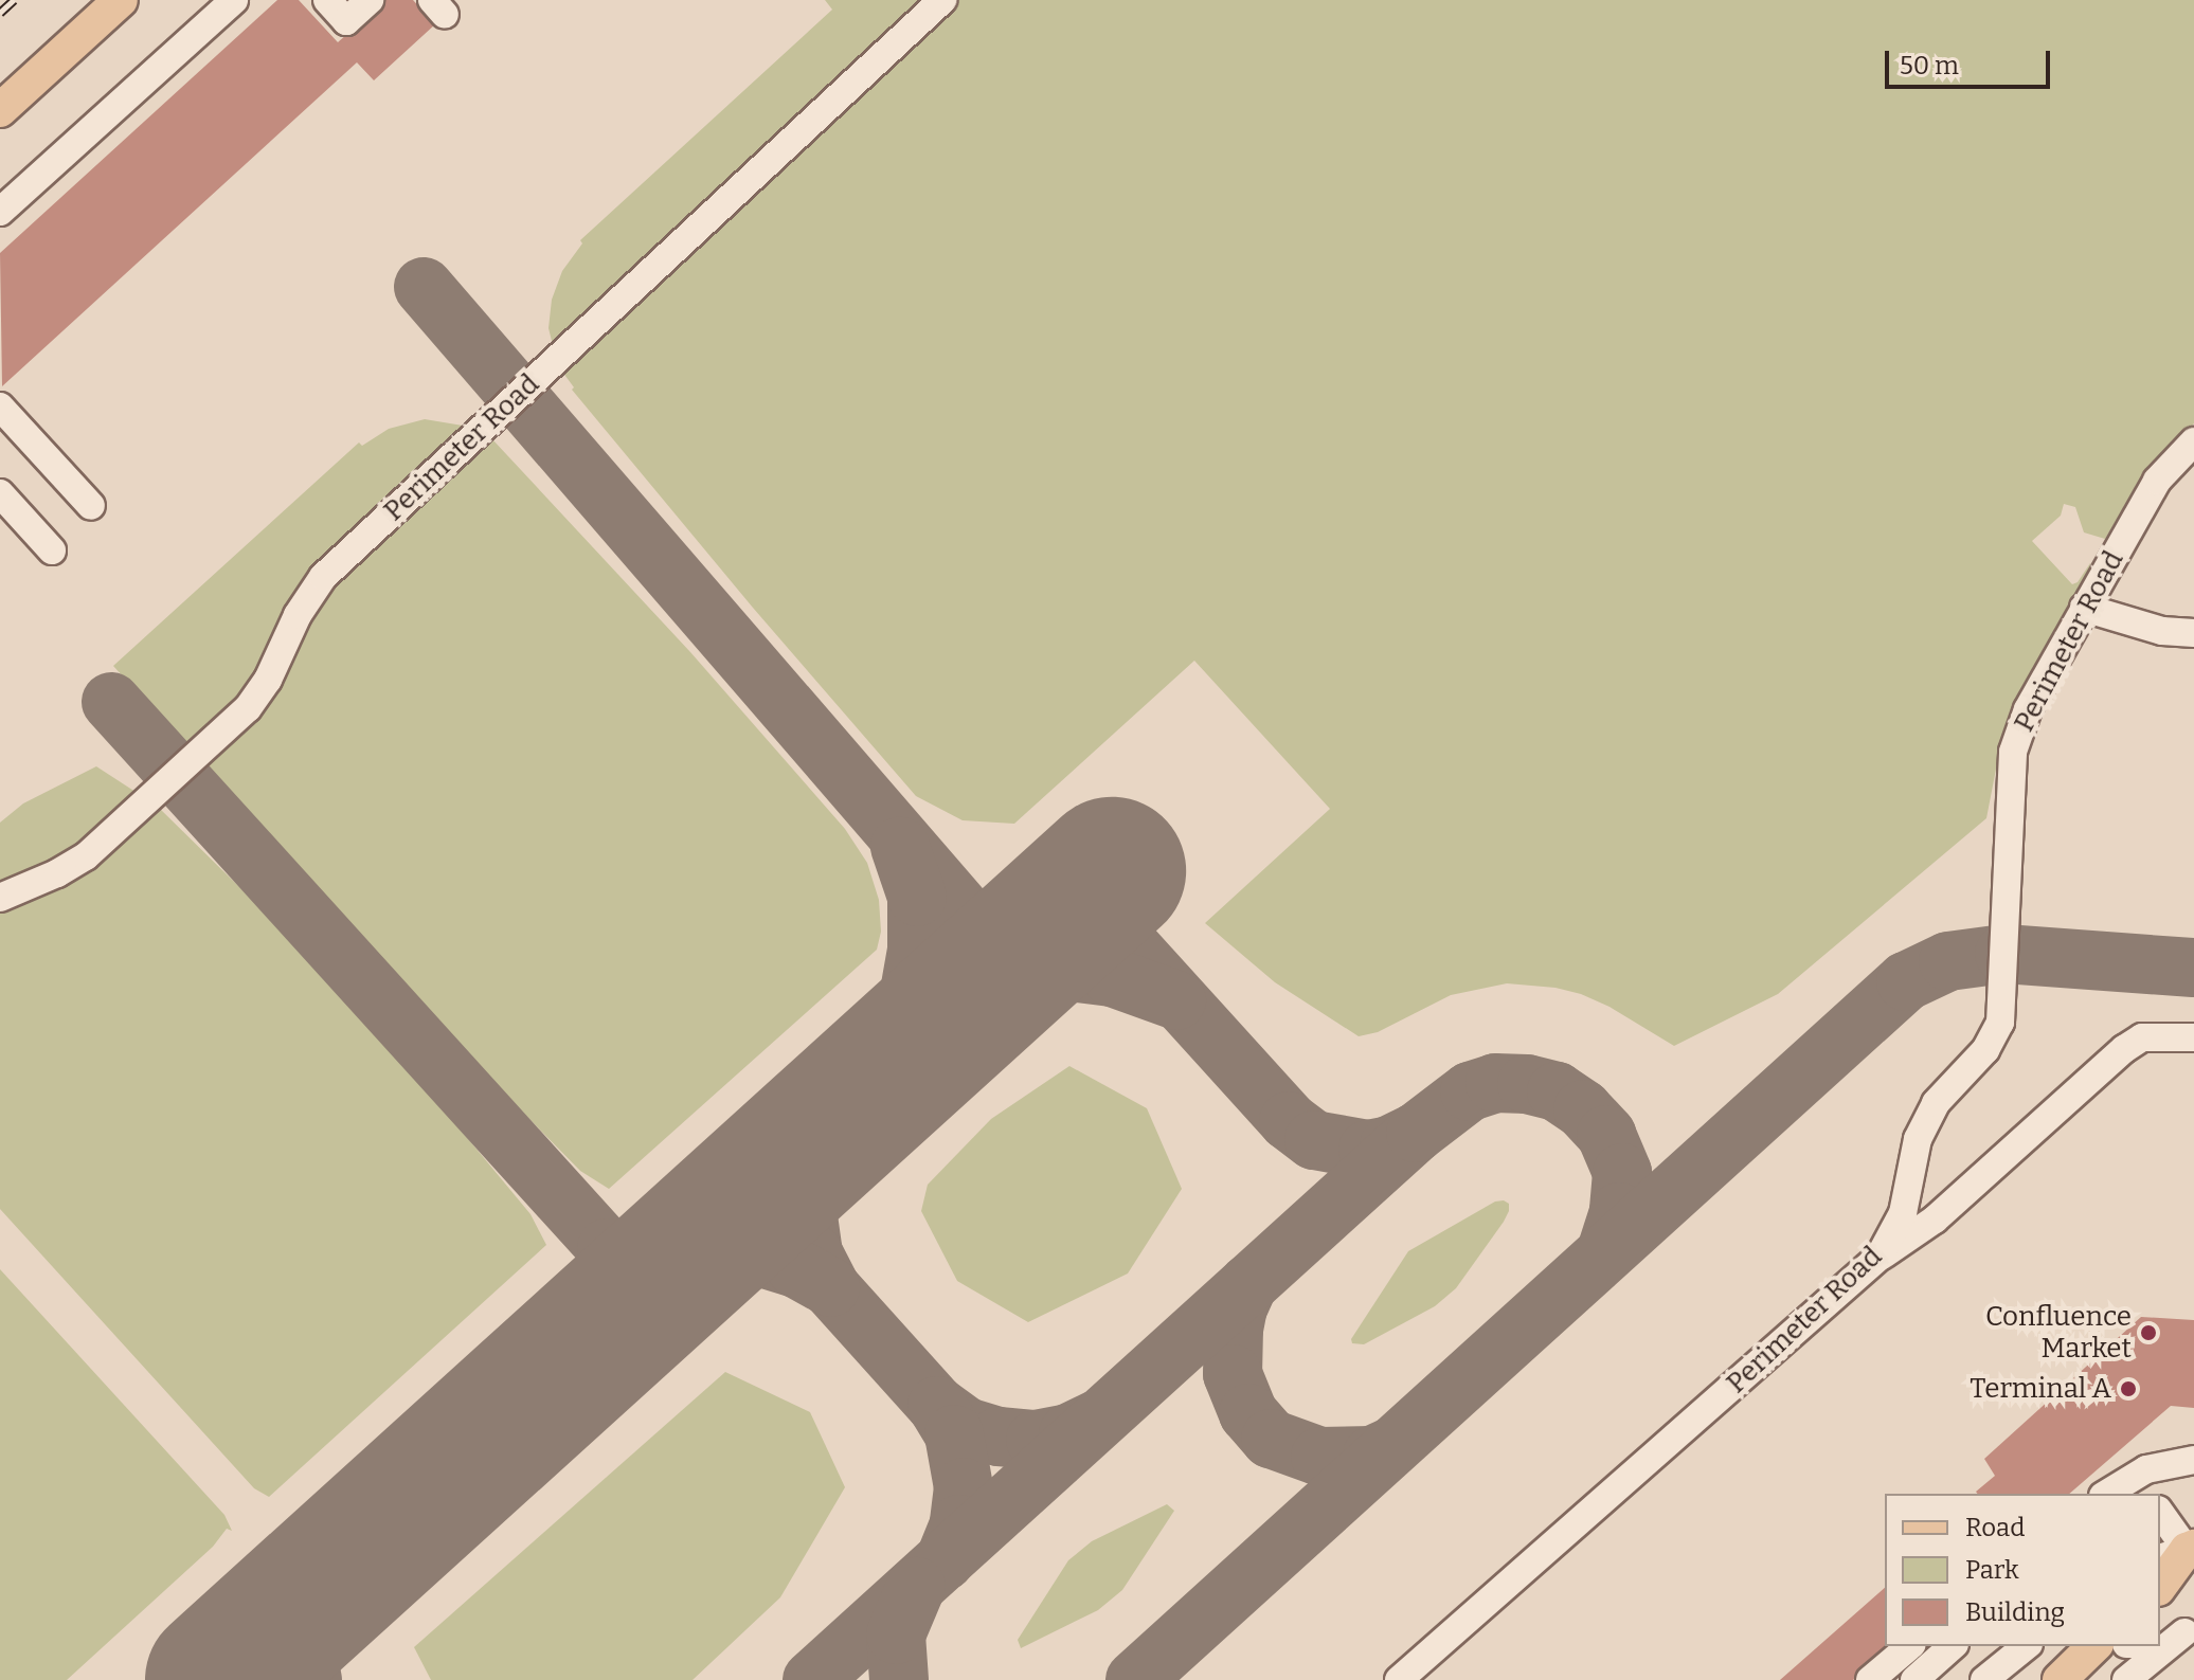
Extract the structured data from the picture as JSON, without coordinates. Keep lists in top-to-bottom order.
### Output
{
  "streets": {
    "street": ["Perimeter Road"]
  },
  "places": ["Confluence Market", "Terminal A"],
  "legend": ["Road", "Park", "Building"],
  "scale_bar": "50 m"
}
